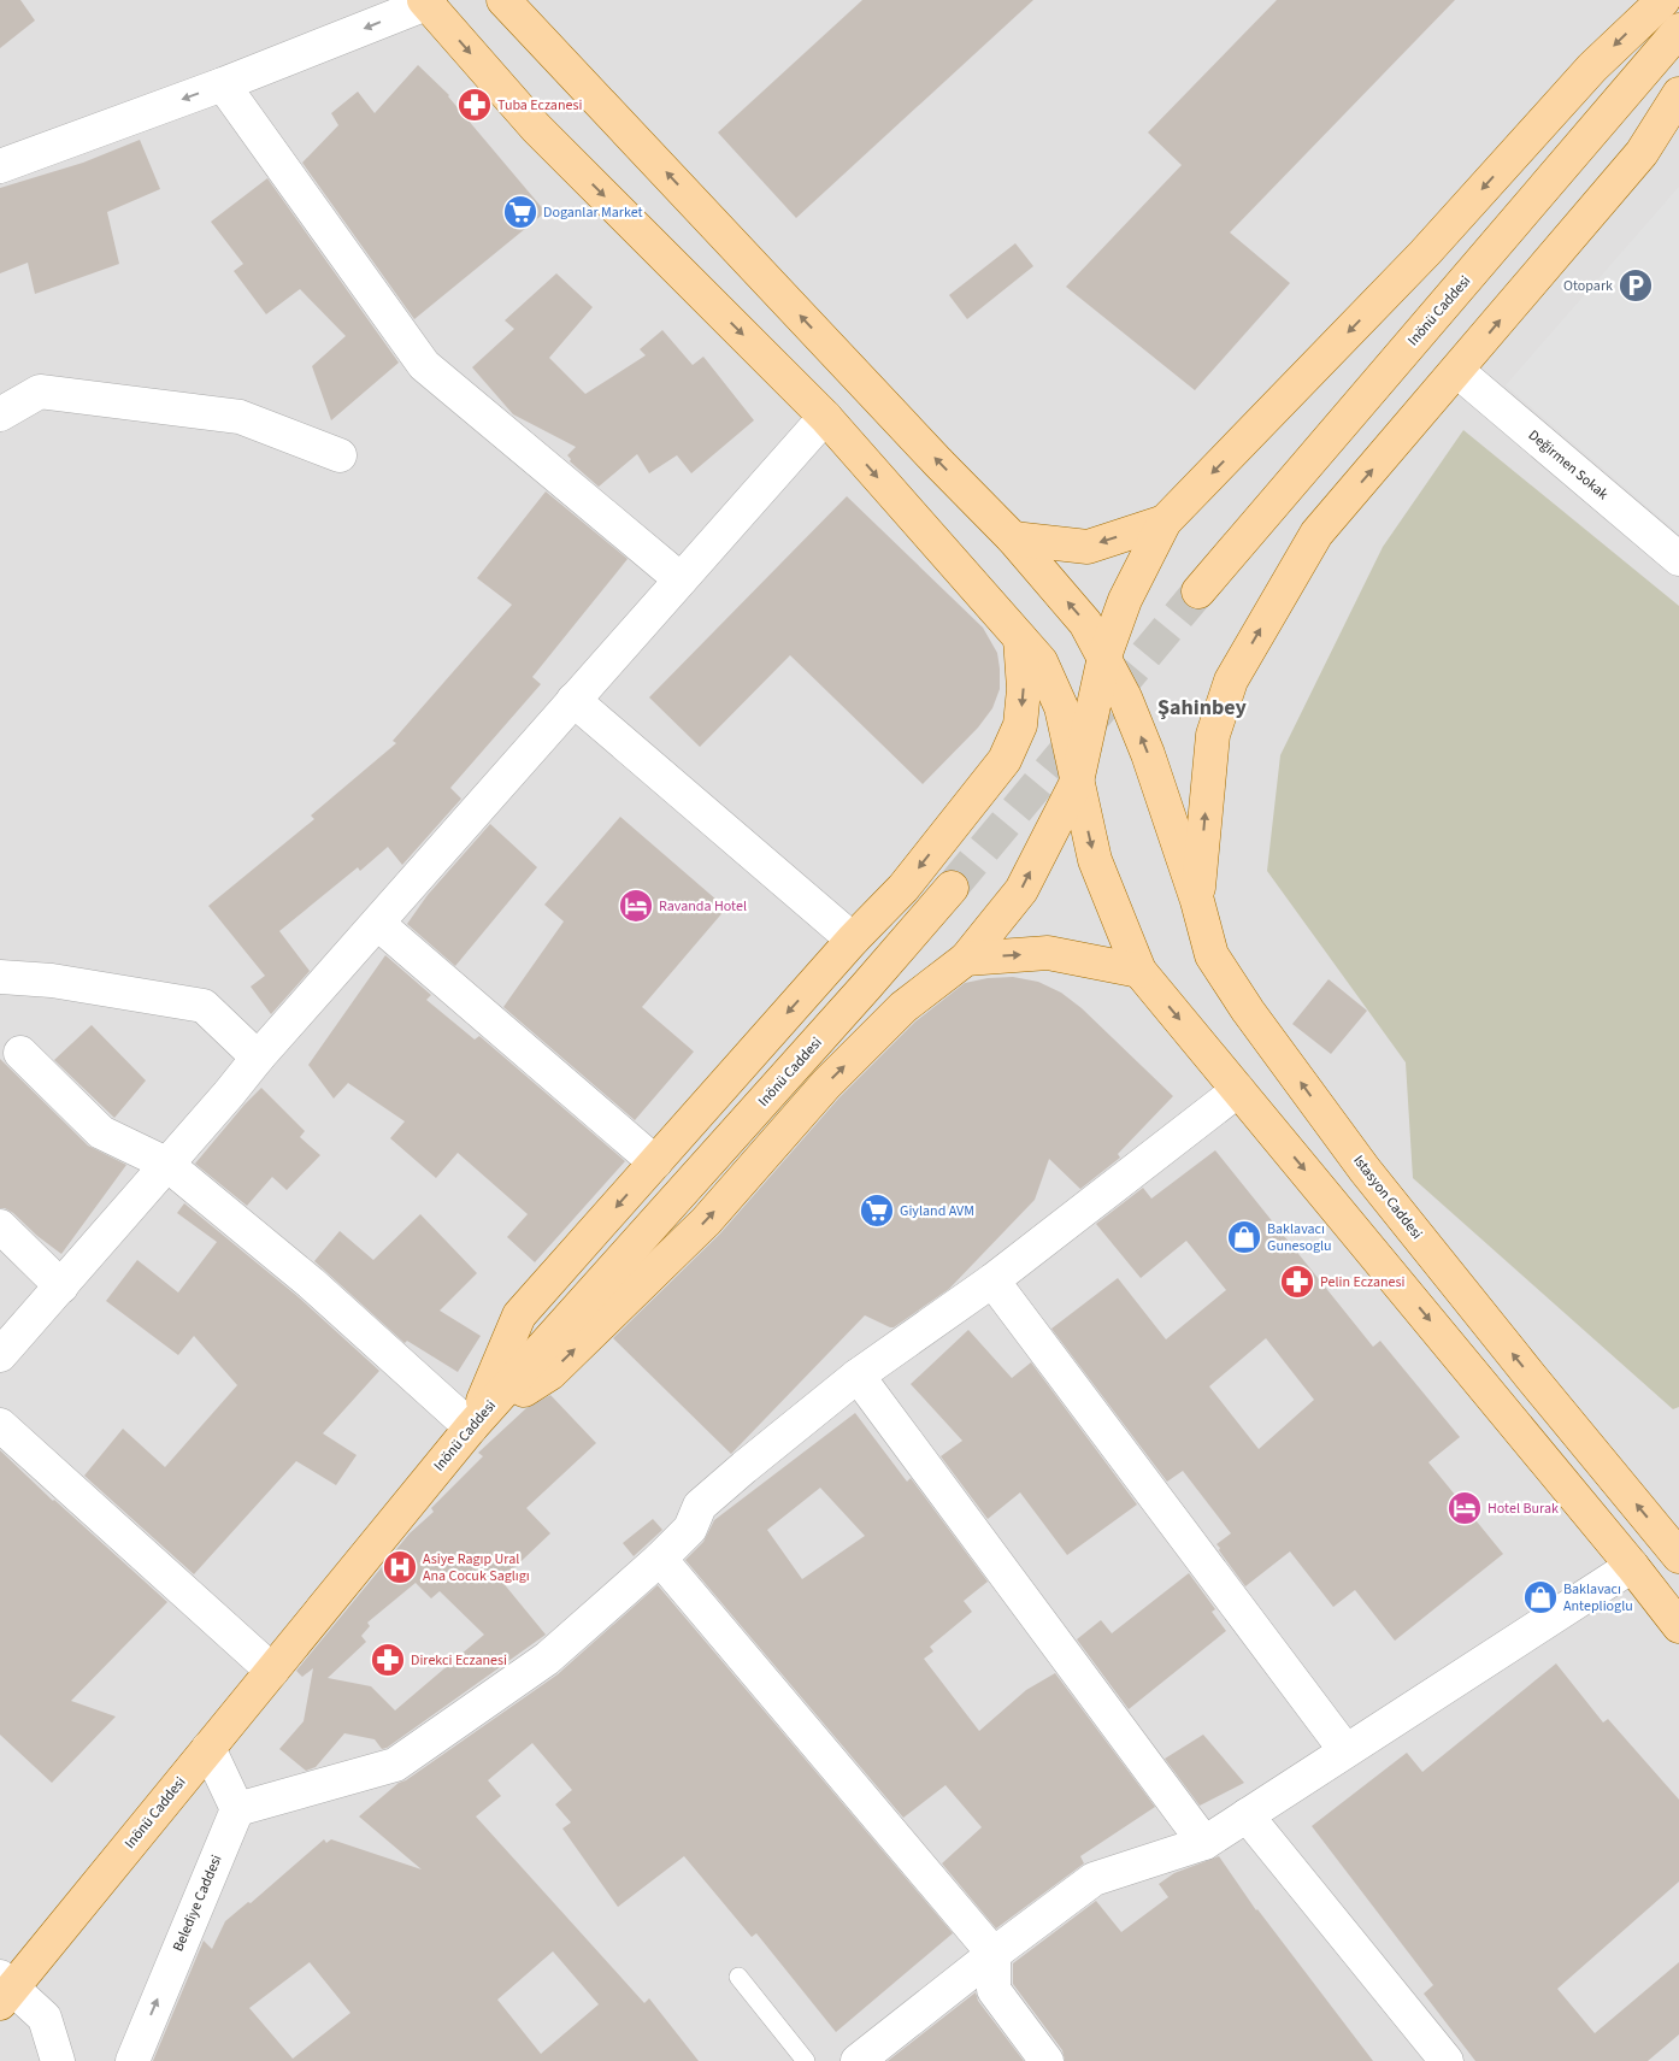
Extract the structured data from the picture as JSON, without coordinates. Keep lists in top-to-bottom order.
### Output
{
  "streets": {
    "main road": ["Inönü Caddesi", "Istasyon Caddesi"],
    "street": ["Değirmen Sokak", "Belediye Caddesi"]
  },
  "one_way": ["Belediye Caddesi"],
  "districts": ["Şahinbey"],
  "places": {
    "pharmacy": ["Tuba Eczanesi", "Pelin Eczanesi", "Direkci Eczanesi"],
    "supermarket": ["Doganlar Market", "Giyland AVM"],
    "parking": ["Otopark"],
    "hotel": ["Ravanda Hotel", "Hotel Burak"],
    "shop": ["Baklavacı Gunesoglu", "Baklavacı Anteplioglu"],
    "hospital": ["Asiye Ragıp Ural Ana Cocuk Saglıgı"]
  }
}
